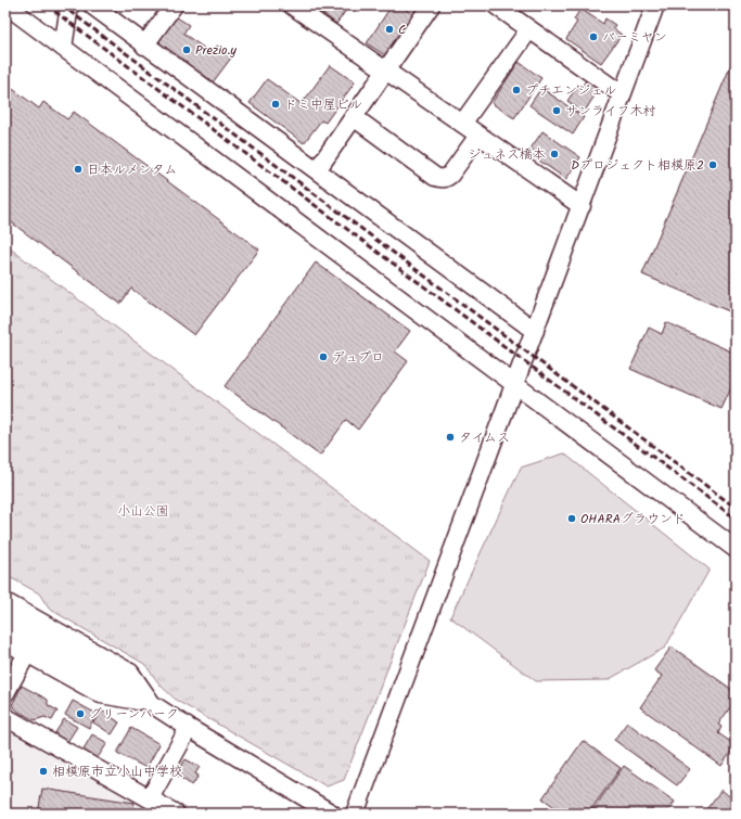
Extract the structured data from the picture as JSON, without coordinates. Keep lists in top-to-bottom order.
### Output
{
  "parks": ["小山公園"],
  "places": [
    "C",
    "バーミヤン",
    "Prezio.y",
    "プチエンジェル",
    "ドミ中屋ビル",
    "サンライフ木村",
    "ジュネス橋本",
    "Dプロジェクト相模原2",
    "日本ルメンタム",
    "デュプロ",
    "タイムス",
    "OHARAグラウンド",
    "グリーンパーク",
    "相模原市立小山中学校"
  ]
}
